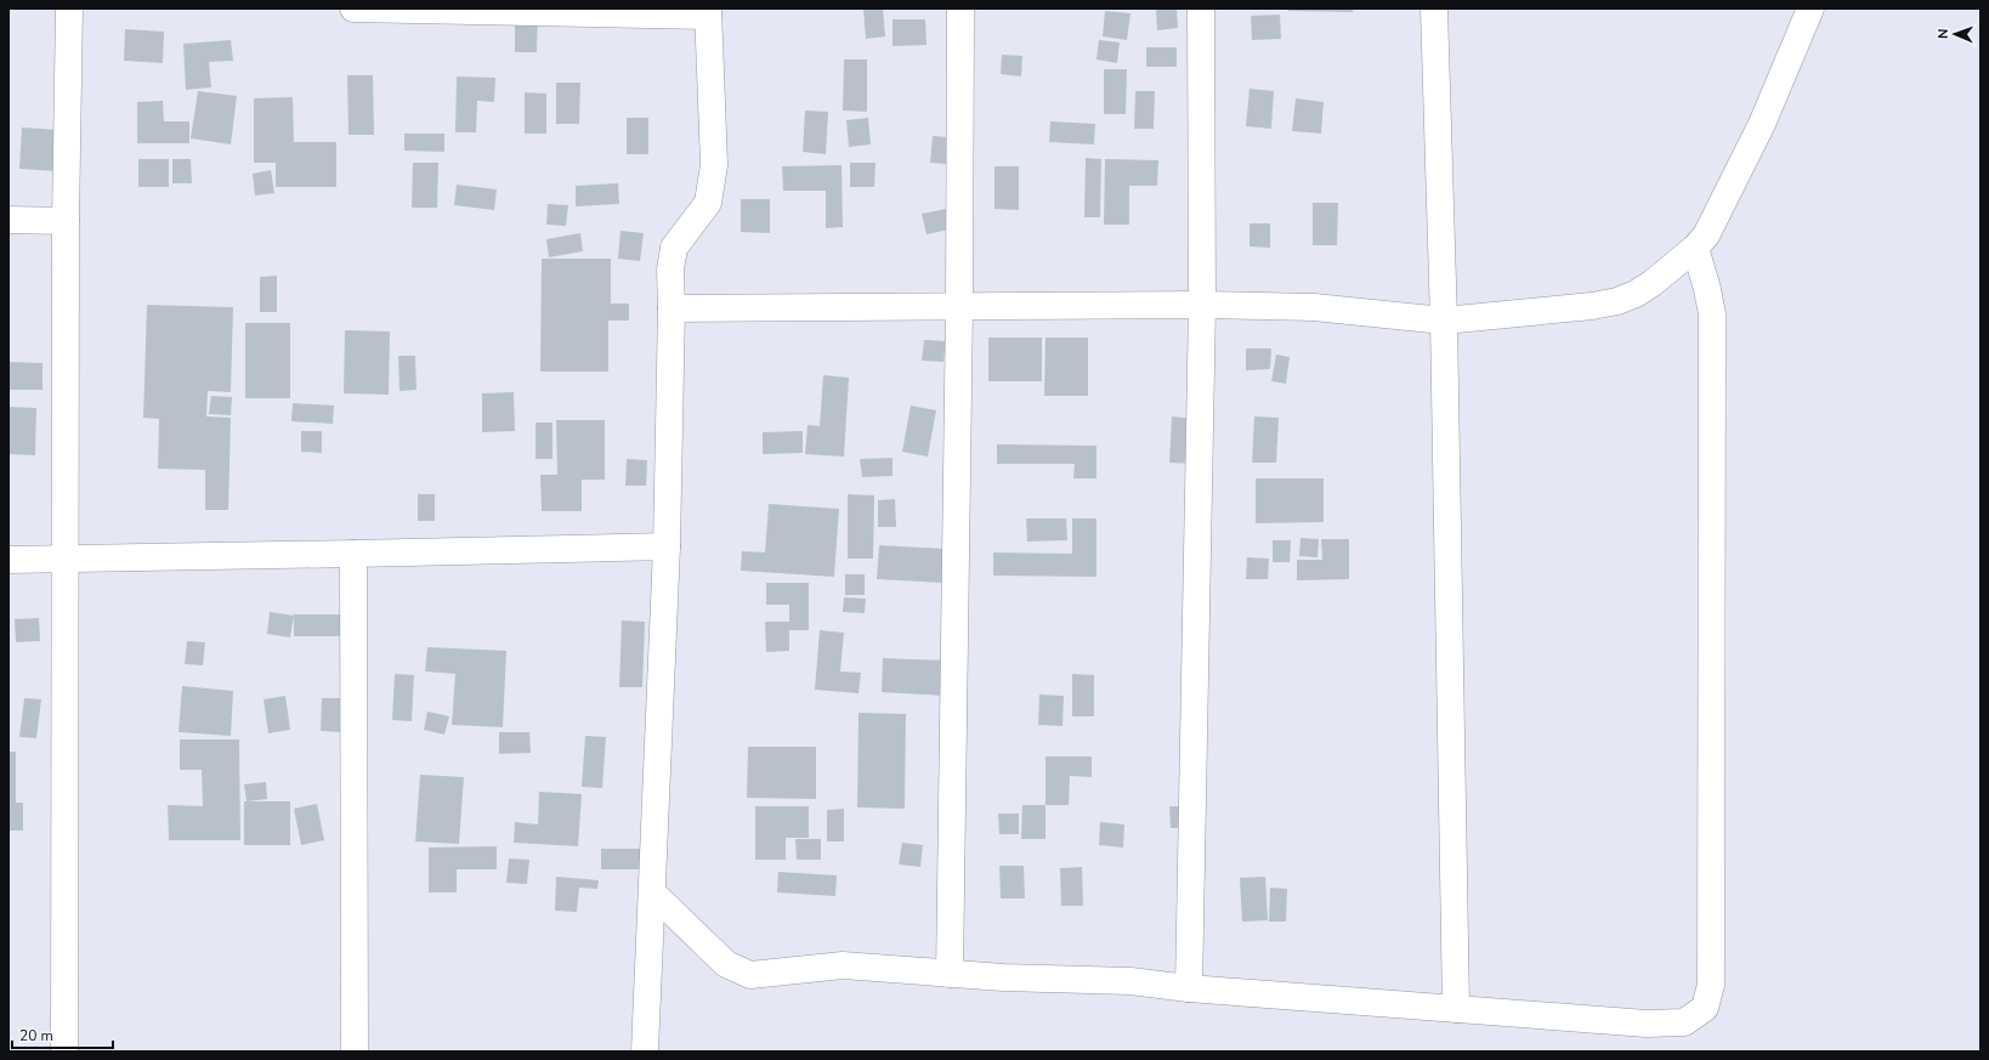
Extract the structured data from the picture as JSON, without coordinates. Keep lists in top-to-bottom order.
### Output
{
  "scale_bar": "20 m",
  "north": "left"
}
